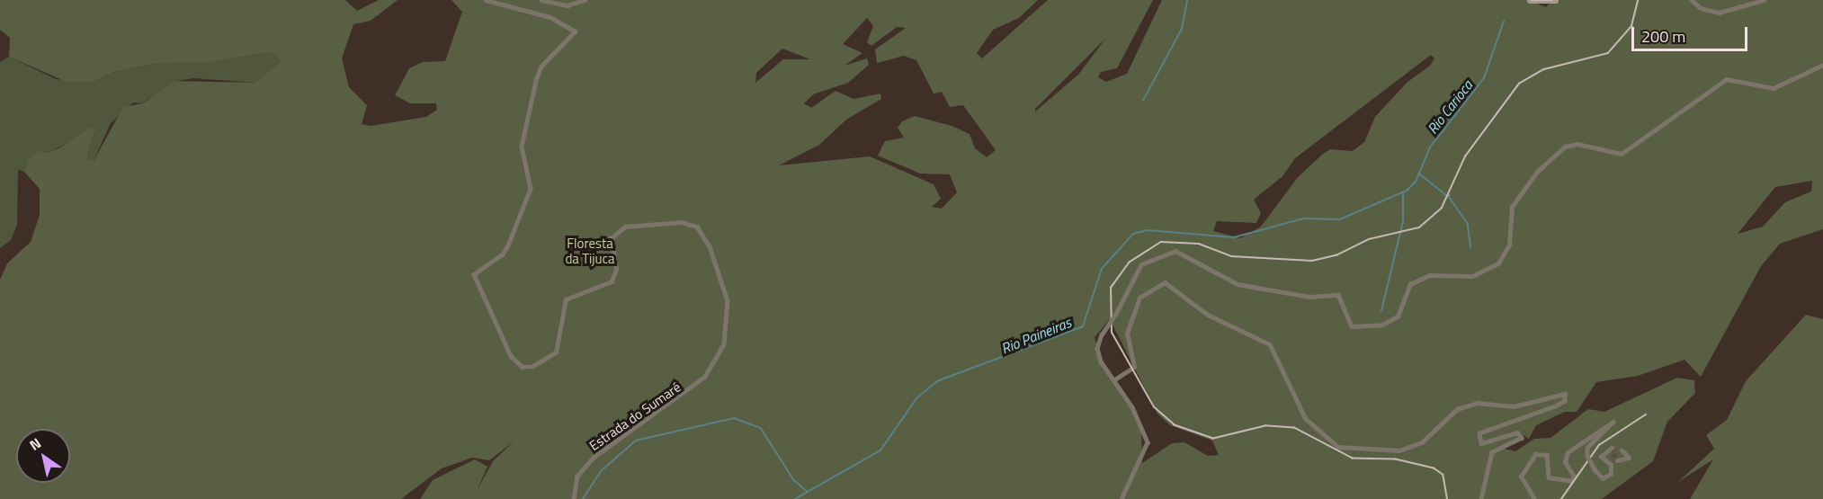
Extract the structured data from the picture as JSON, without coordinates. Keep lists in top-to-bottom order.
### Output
{
  "streets": {
    "street": ["Estrada do Sumaré"]
  },
  "water": ["Rio Carioca", "Rio Paineiras"],
  "parks": ["Floresta da Tijuca"],
  "scale_bar": "200 m",
  "north": "top left"
}
